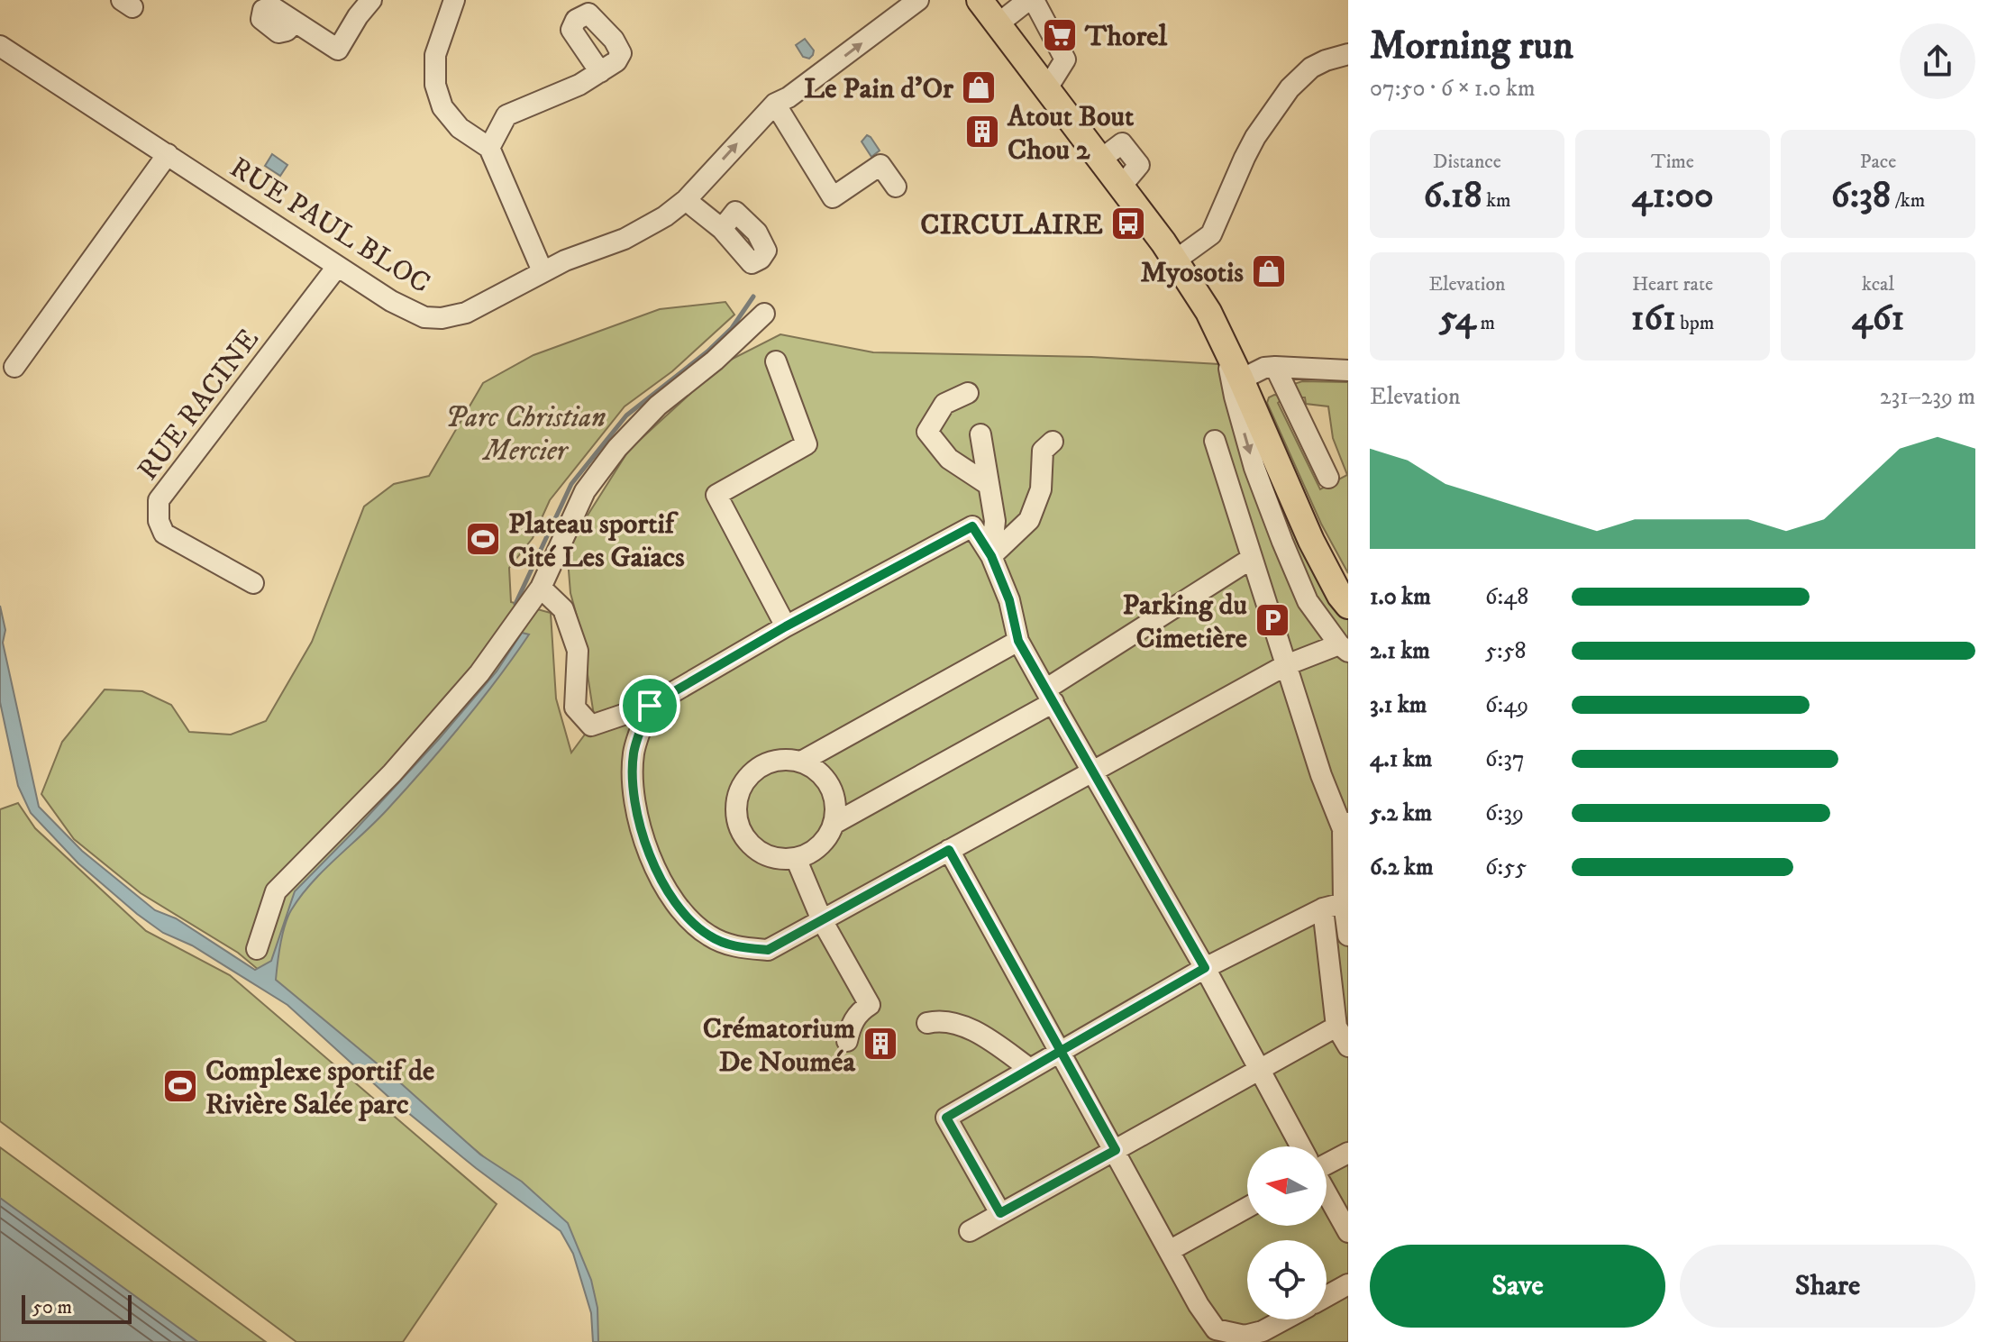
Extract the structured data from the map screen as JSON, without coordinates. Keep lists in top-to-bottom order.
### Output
{
  "streets": {
    "street": ["RUE PAUL BLOC", "RUE RACINE"]
  },
  "crossings": [
    ["RUE PAUL BLOC", "RUE RACINE"]
  ],
  "parks": ["Parc Christian Mercier"],
  "places": {
    "supermarket": ["Thorel"],
    "shop": ["Le Pain d'Or", "Myosotis"],
    "building": ["Atout Bout Chou 2", "Crématorium De Nouméa"],
    "bus stop": ["CIRCULAIRE"],
    "sports": ["Plateau sportif Cité Les Gaïacs", "Complexe sportif de Rivière Salée parc"],
    "parking": ["Parking du Cimetière"]
  },
  "scale_bar": "50 m",
  "north": "left",
  "page": {
    "heading": ["Morning run", "07:50 · 6 × 1.0 km"],
    "stats": [
      ["Distance", "6.18 km"],
      ["Time", "41:00"],
      ["Pace", "6:38 /km"],
      ["Elevation", "54 m"],
      ["Heart rate", "161 bpm"],
      ["kcal", "461"]
    ],
    "chart": ["Elevation", "231–239 m"],
    "list": [
      {
        "name": "1.0 km",
        "note": "6:48"
      },
      {
        "name": "2.1 km",
        "note": "5:58"
      },
      {
        "name": "3.1 km",
        "note": "6:49"
      },
      {
        "name": "4.1 km",
        "note": "6:37"
      },
      {
        "name": "5.2 km",
        "note": "6:39"
      },
      {
        "name": "6.2 km",
        "note": "6:55"
      }
    ],
    "buttons": ["Save", "Share"],
    "scale": "50 m"
  }
}
